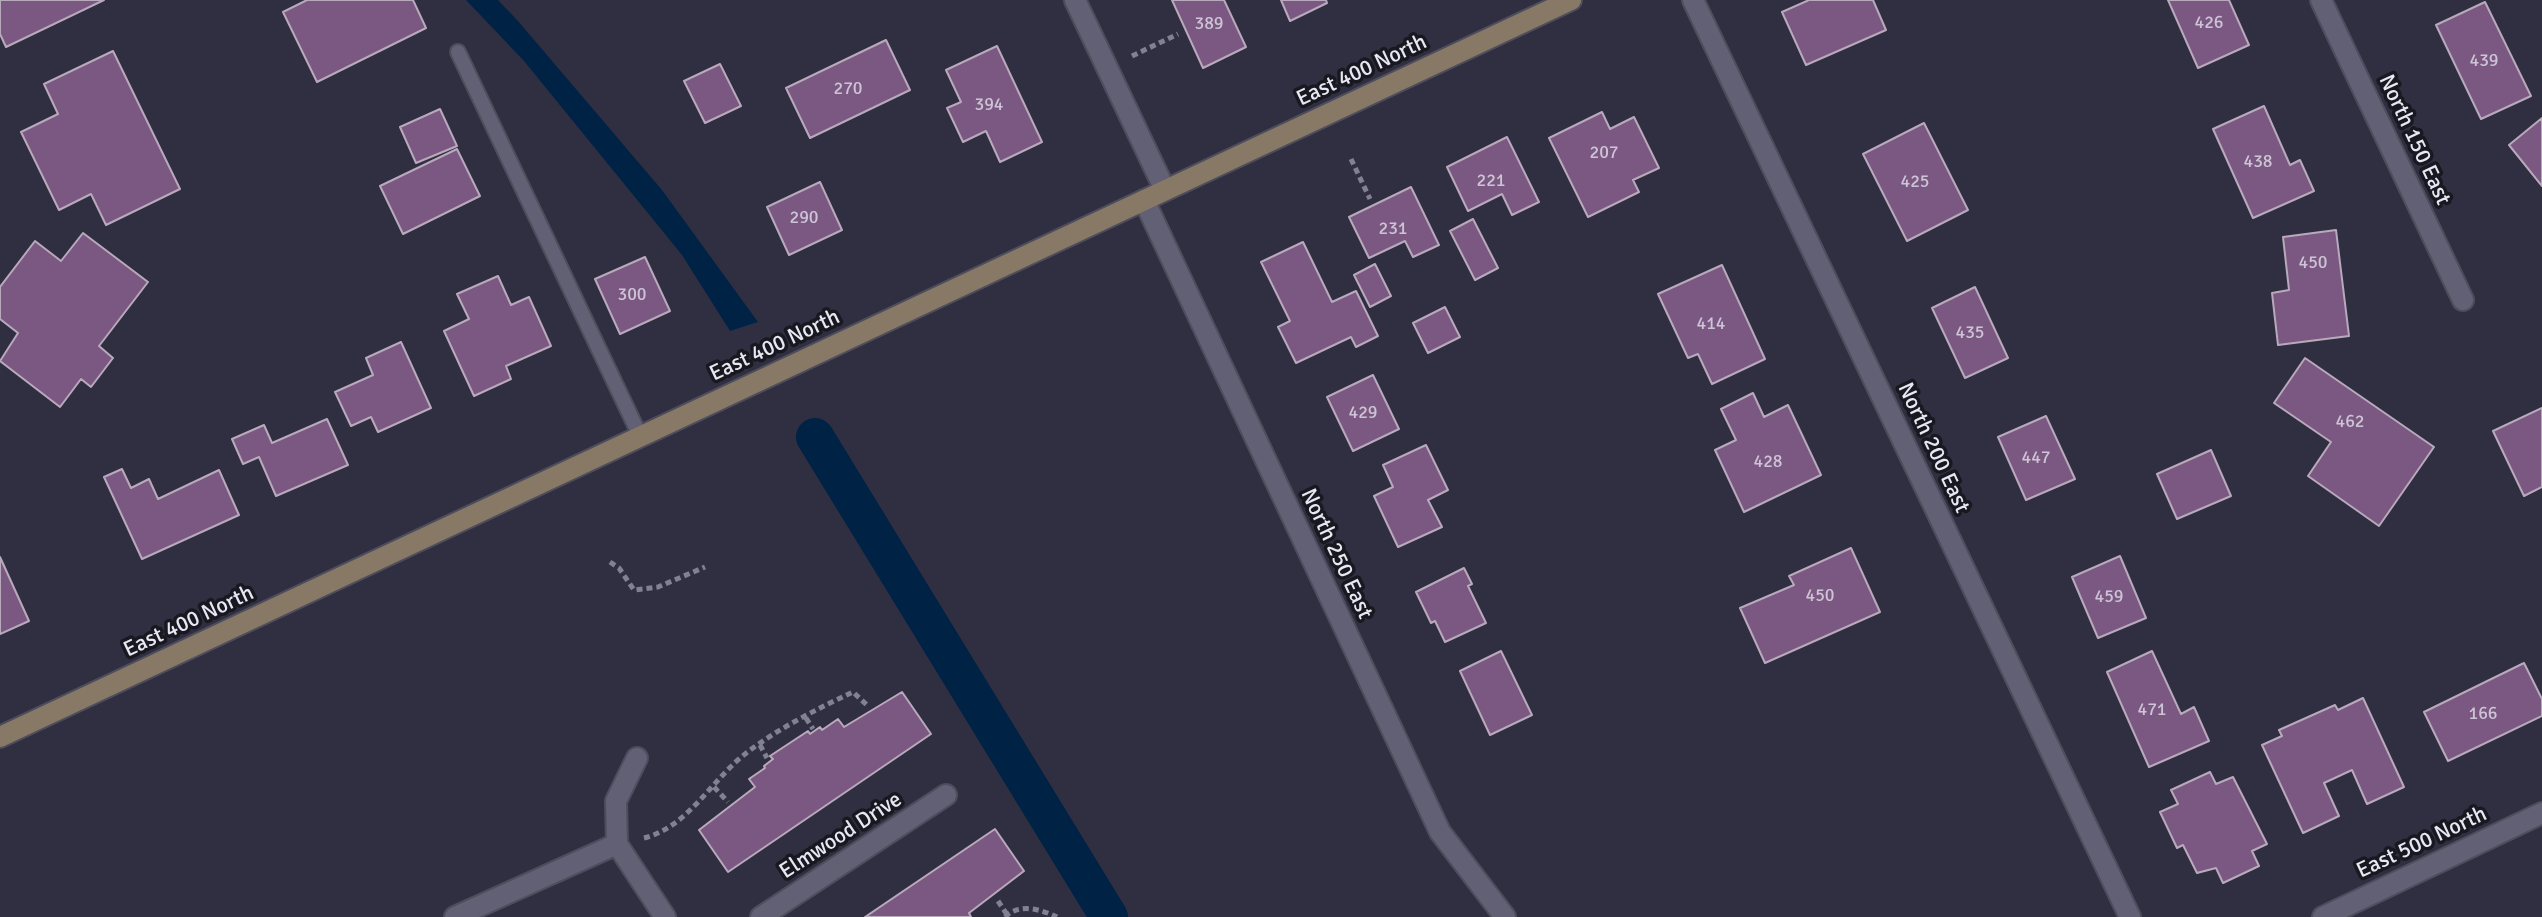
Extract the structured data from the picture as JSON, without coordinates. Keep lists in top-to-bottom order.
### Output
{
  "streets": {
    "main road": ["East 400 North"],
    "street": [
      "North 150 East",
      "North 200 East",
      "North 250 East",
      "Elmwood Drive",
      "East 500 North"
    ]
  },
  "crossings": [
    ["East 400 North", "North 250 East"]
  ],
  "house_numbers": [
    "426",
    "389",
    "439",
    "270",
    "394",
    "207",
    "438",
    "221",
    "425",
    "290",
    "231",
    "450",
    "300",
    "414",
    "435",
    "429",
    "462",
    "447",
    "428",
    "450",
    "459",
    "471",
    "166"
  ]
}
